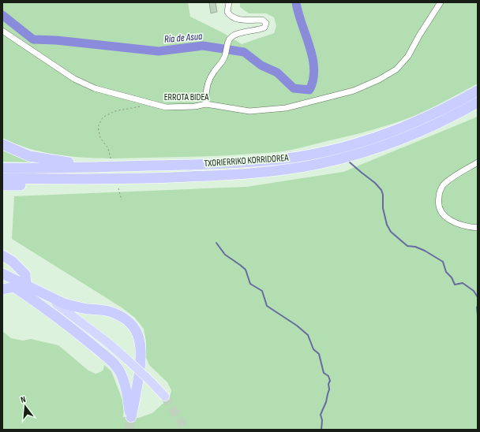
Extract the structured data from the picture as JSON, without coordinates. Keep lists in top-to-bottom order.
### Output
{
  "streets": {
    "highway": ["TXORIERRIKO KORRIDOREA"],
    "street": ["ERROTA BIDEA"]
  },
  "water": ["Ría de Asua"],
  "north": "top"
}
